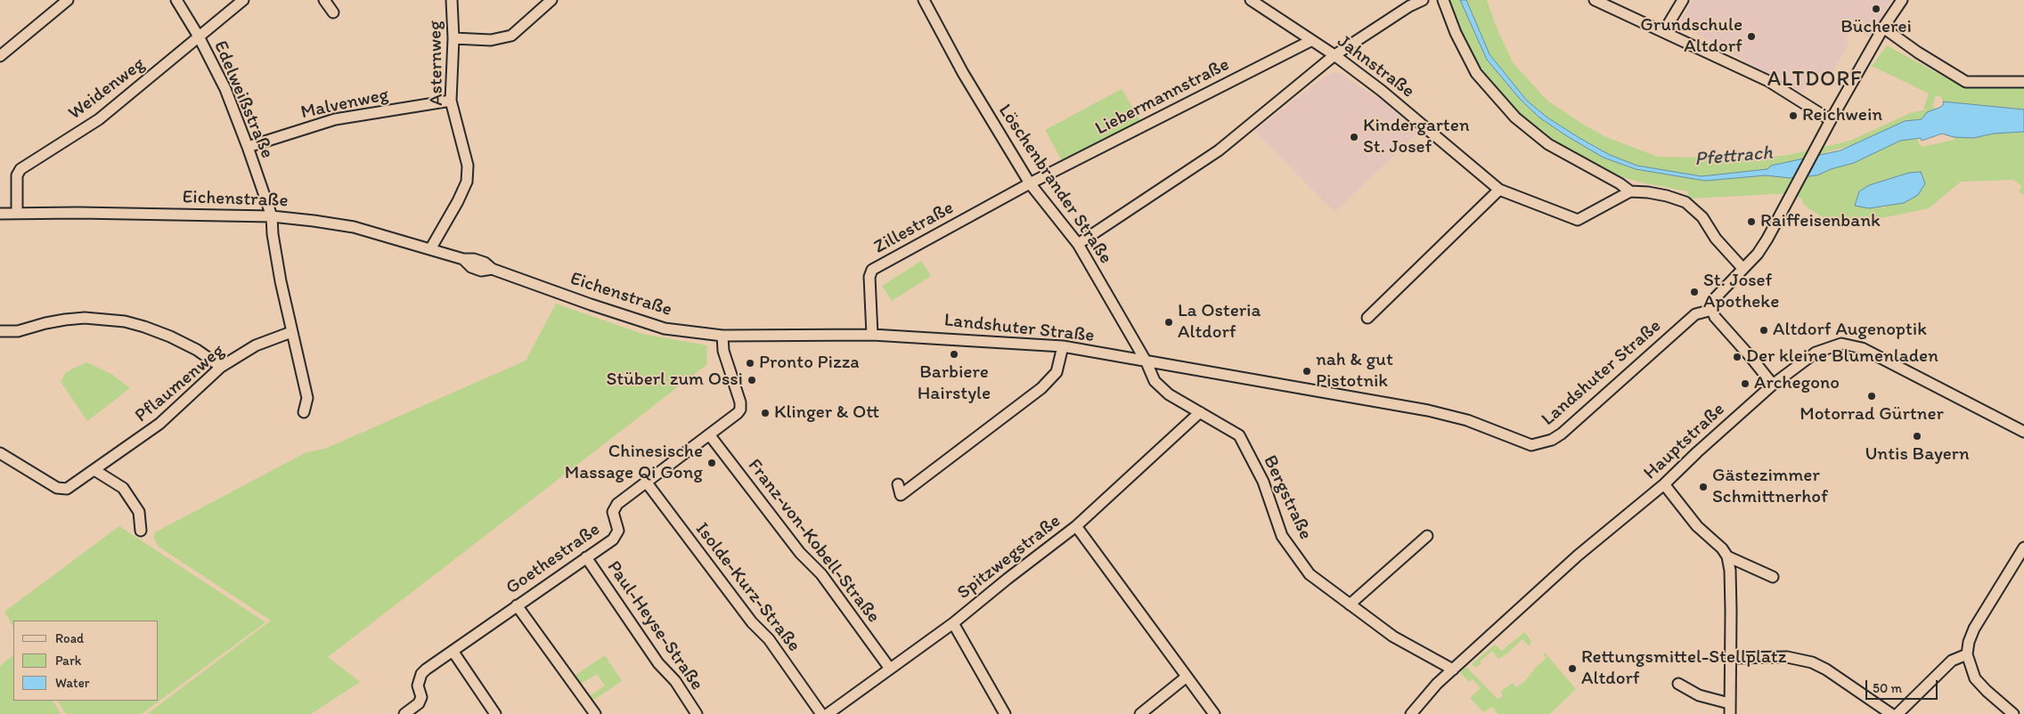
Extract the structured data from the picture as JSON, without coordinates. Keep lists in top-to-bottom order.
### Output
{
  "streets": {
    "street": [
      "Asternweg",
      "Jahnstraße",
      "Weidenweg",
      "Liebermannstraße",
      "Edelweißstraße",
      "Malvenweg",
      "Löschenbrander Straße",
      "Eichenstraße",
      "Zillestraße",
      "Landshuter Straße",
      "Pflaumenweg",
      "Hauptstraße",
      "Bergstraße",
      "Franz-von-Kobell-Straße",
      "Spitzwegstraße",
      "Goethestraße",
      "Isolde-Kurz-Straße",
      "Paul-Heyse-Straße"
    ]
  },
  "crossings": [
    ["Asternweg", "Malvenweg"],
    ["Asternweg", "Eichenstraße"],
    ["Jahnstraße", "Liebermannstraße"],
    ["Weidenweg", "Edelweißstraße"],
    ["Weidenweg", "Eichenstraße"],
    ["Liebermannstraße", "Löschenbrander Straße"],
    ["Liebermannstraße", "Zillestraße"],
    ["Edelweißstraße", "Malvenweg"],
    ["Edelweißstraße", "Eichenstraße"],
    ["Löschenbrander Straße", "Zillestraße"],
    ["Löschenbrander Straße", "Landshuter Straße"],
    ["Löschenbrander Straße", "Bergstraße"],
    ["Eichenstraße", "Landshuter Straße"],
    ["Eichenstraße", "Goethestraße"],
    ["Zillestraße", "Landshuter Straße"],
    ["Landshuter Straße", "Bergstraße"],
    ["Hauptstraße", "Bergstraße"],
    ["Bergstraße", "Spitzwegstraße"],
    ["Franz-von-Kobell-Straße", "Spitzwegstraße"],
    ["Franz-von-Kobell-Straße", "Goethestraße"],
    ["Goethestraße", "Isolde-Kurz-Straße"],
    ["Goethestraße", "Paul-Heyse-Straße"]
  ],
  "districts": ["ALTDORF"],
  "water": ["Pfettrach"],
  "places": [
    "Bücherei",
    "Grundschule Altdorf",
    "Reichwein",
    "Kindergarten St. Josef",
    "Raiffeisenbank",
    "St. Josef Apotheke",
    "La Osteria Altdorf",
    "Altdorf Augenoptik",
    "Barbiere Hairstyle",
    "Der kleine Blumenladen",
    "Pronto Pizza",
    "nah & gut Pistotnik",
    "Stüberl zum Ossi",
    "Archegono",
    "Motorrad Gürtner",
    "Klinger & Ott",
    "Untis Bayern",
    "Chinesische Massage Qi Gong",
    "Gästezimmer Schmittnerhof",
    "Rettungsmittel-Stellplatz Altdorf"
  ],
  "legend": ["Road", "Park", "Water"],
  "scale_bar": "50 m"
}
